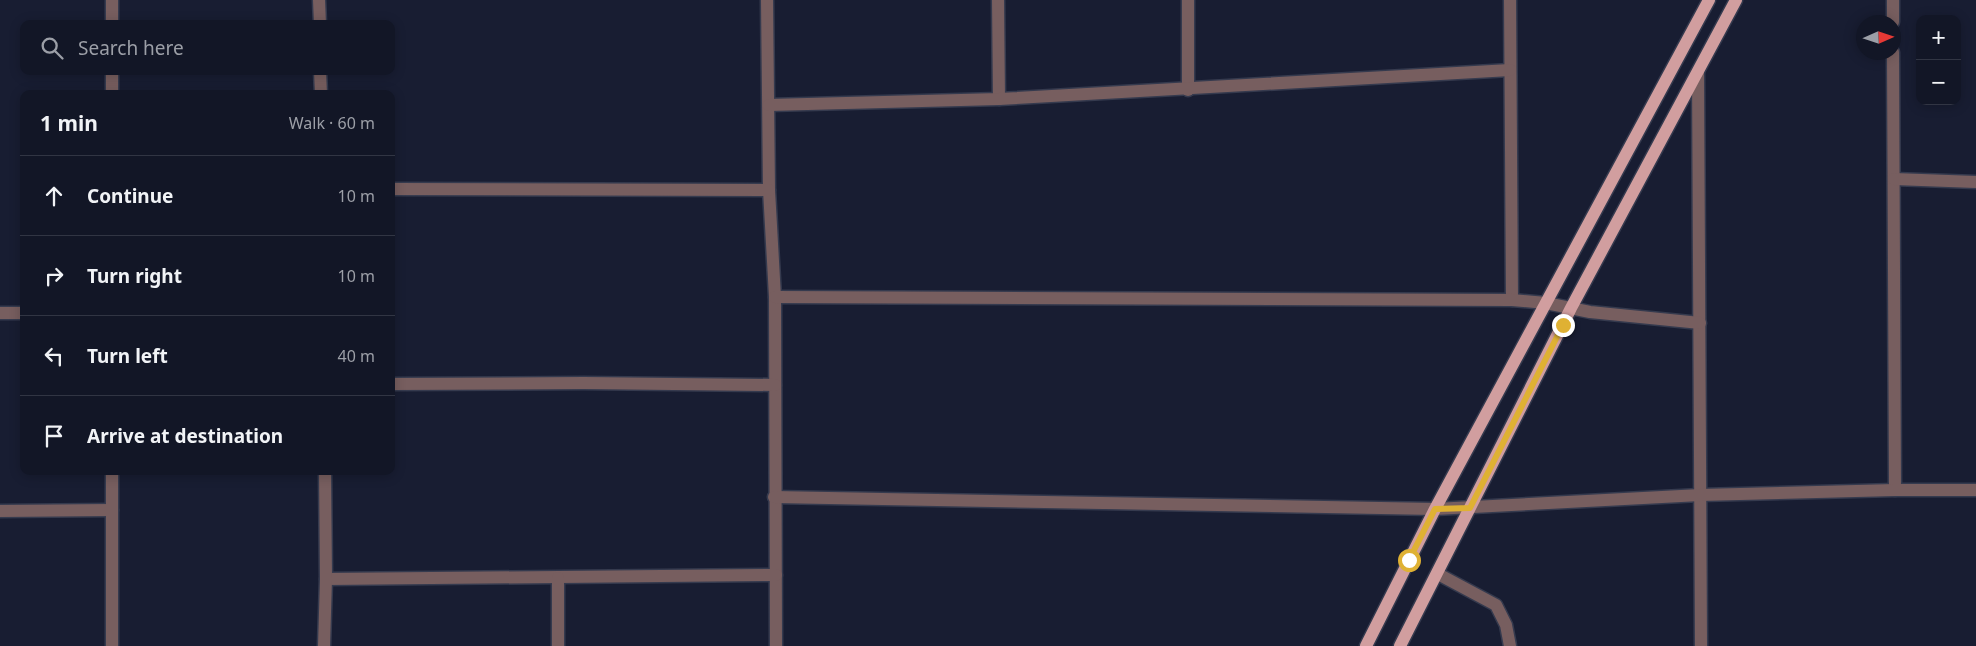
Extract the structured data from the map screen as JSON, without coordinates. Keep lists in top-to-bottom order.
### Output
{
  "north": "right",
  "page": {
    "map_buttons": ["+", "−"],
    "search": "Search here",
    "heading": ["1 min", "Walk · 60 m"],
    "list": [
      ["Continue", "10 m"],
      ["Turn right", "10 m"],
      ["Turn left", "40 m"],
      "Arrive at destination"
    ]
  }
}
